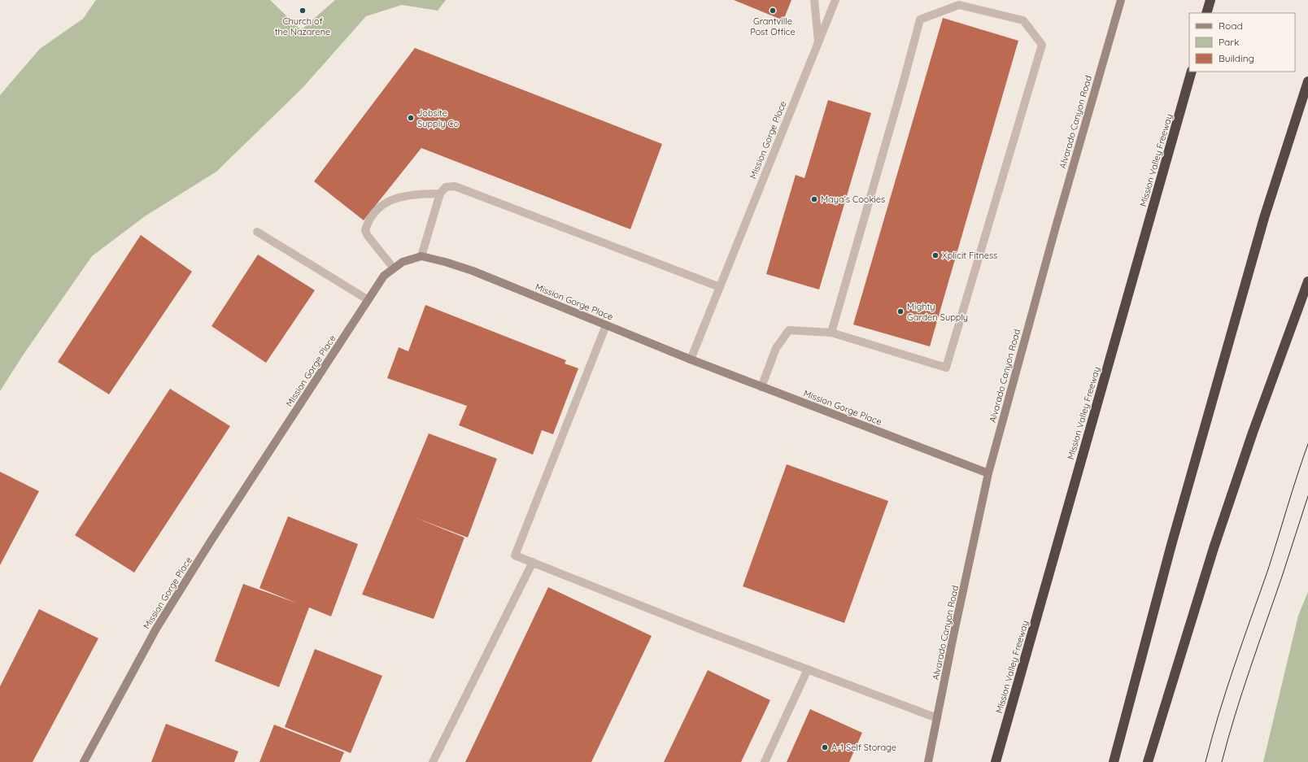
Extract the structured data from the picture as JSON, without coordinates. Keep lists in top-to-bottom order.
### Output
{
  "streets": {
    "highway": ["Mission Valley Freeway"],
    "street": ["Alvarado Canyon Road", "Mission Gorge Place"]
  },
  "crossings": [
    ["Alvarado Canyon Road", "Mission Gorge Place"]
  ],
  "places": [
    "Church of the Nazarene",
    "Grantville Post Office",
    "Jobsite Supply Co",
    "Maya’s Cookies",
    "Xplicit Fitness",
    "Mighty Garden Supply",
    "A-1 Self Storage"
  ],
  "legend": ["Road", "Park", "Building"]
}
